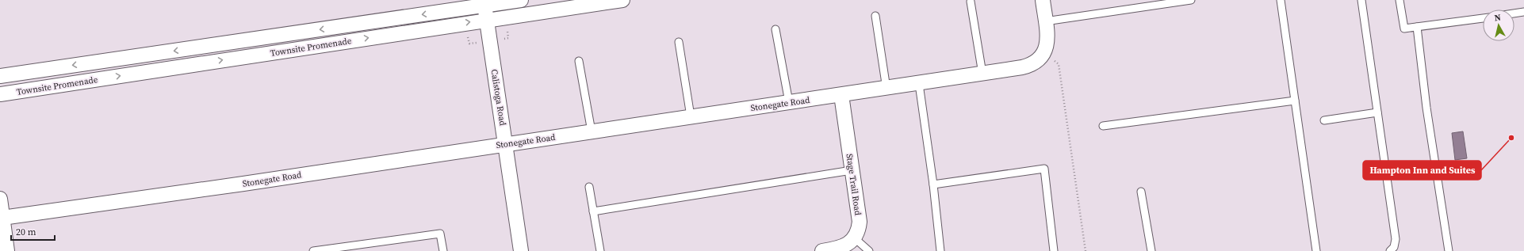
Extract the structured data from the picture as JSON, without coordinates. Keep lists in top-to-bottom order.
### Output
{
  "streets": {
    "street": [
      "Townsite Promenade",
      "Calistoga Road",
      "Stonegate Road",
      "Stage Trail Road"
    ]
  },
  "crossings": [
    ["Townsite Promenade", "Calistoga Road"],
    ["Calistoga Road", "Stonegate Road"],
    ["Stonegate Road", "Stage Trail Road"]
  ],
  "places": ["Hampton Inn and Suites"],
  "scale_bar": "20 m",
  "north": "top"
}
